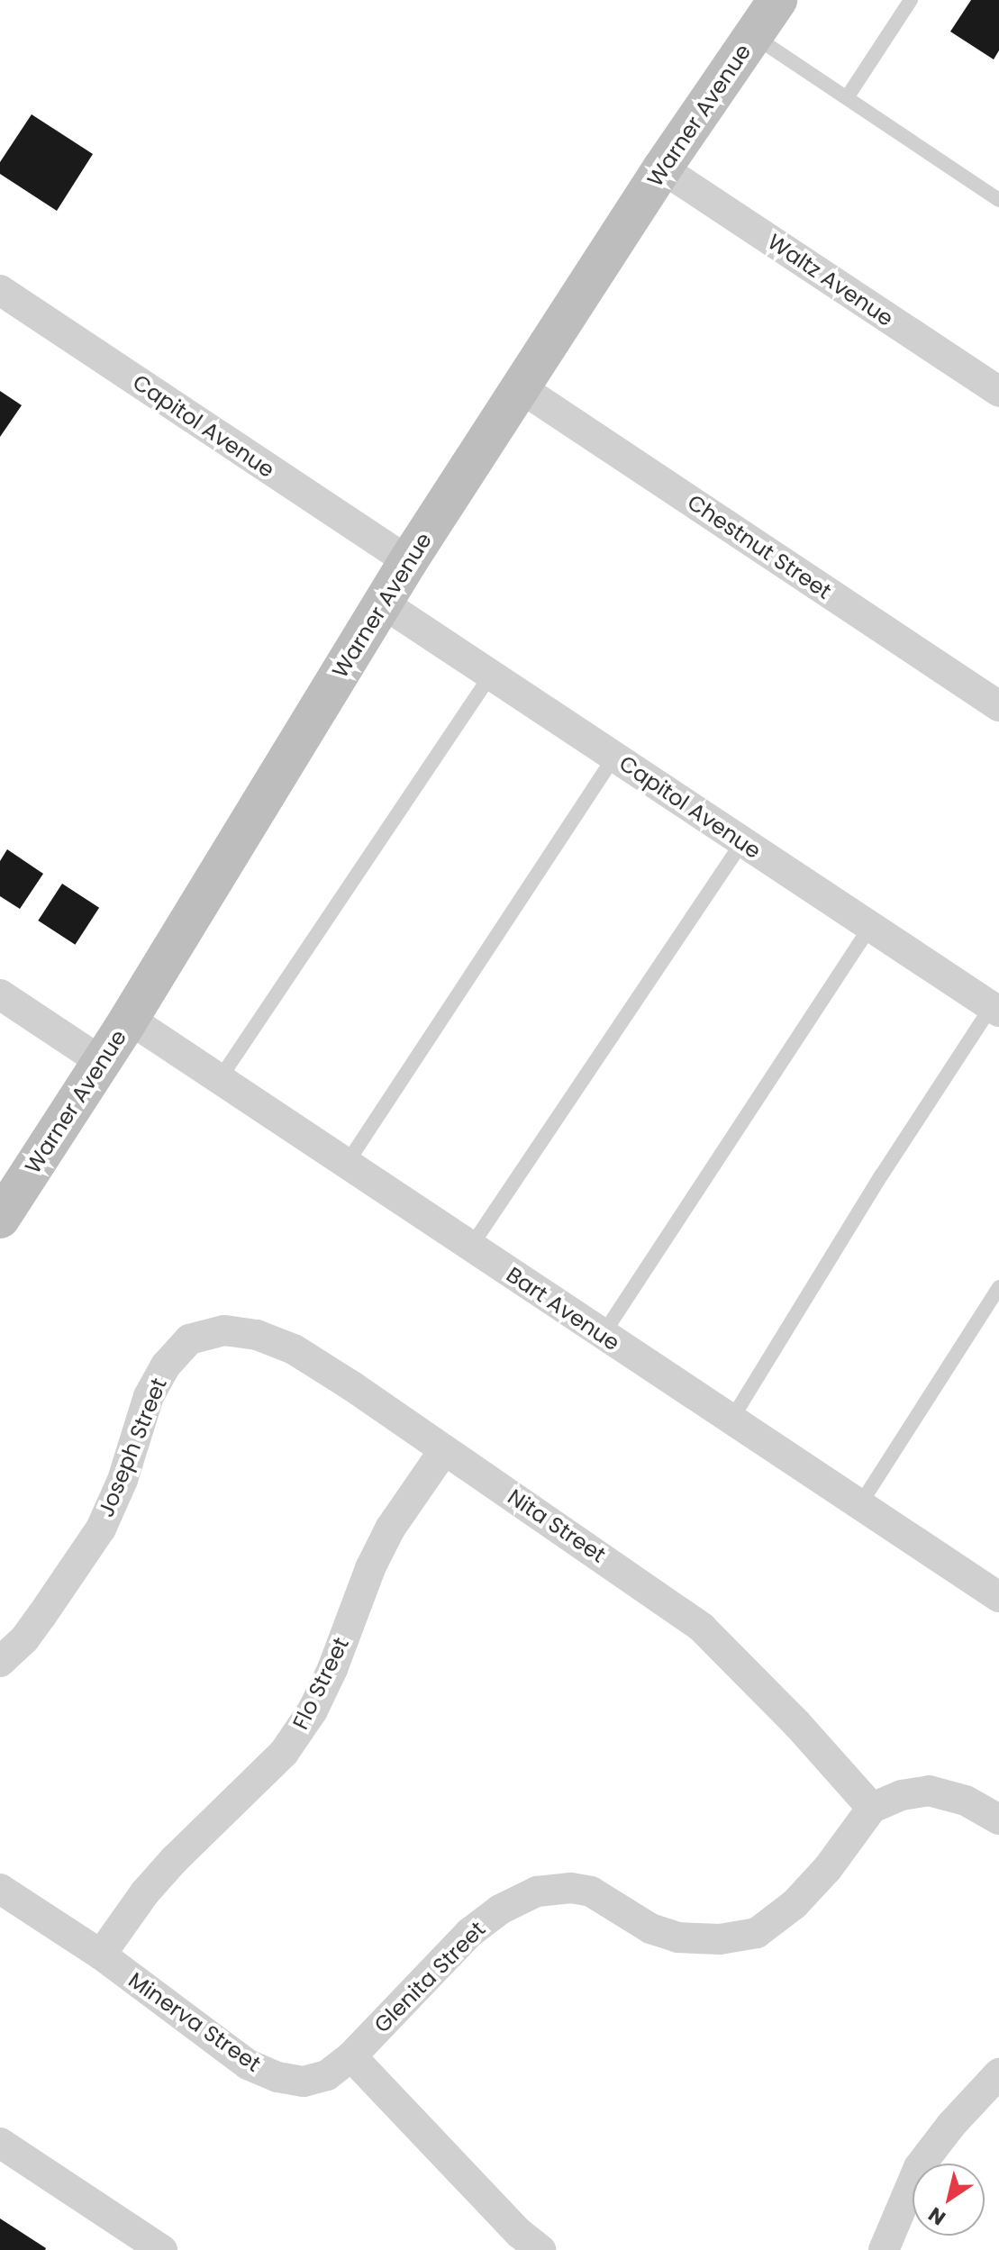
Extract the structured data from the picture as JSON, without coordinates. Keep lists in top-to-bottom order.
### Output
{
  "streets": {
    "street": [
      "Warner Avenue",
      "Waltz Avenue",
      "Capitol Avenue",
      "Chestnut Street",
      "Bart Avenue",
      "Joseph Street",
      "Nita Street",
      "Flo Street",
      "Glenita Street",
      "Minerva Street"
    ]
  },
  "crossings": [
    ["Warner Avenue", "Waltz Avenue"],
    ["Warner Avenue", "Capitol Avenue"],
    ["Warner Avenue", "Chestnut Street"],
    ["Warner Avenue", "Bart Avenue"],
    ["Joseph Street", "Nita Street"],
    ["Nita Street", "Flo Street"],
    ["Nita Street", "Glenita Street"],
    ["Flo Street", "Minerva Street"],
    ["Glenita Street", "Minerva Street"]
  ],
  "north": "bottom left"
}
